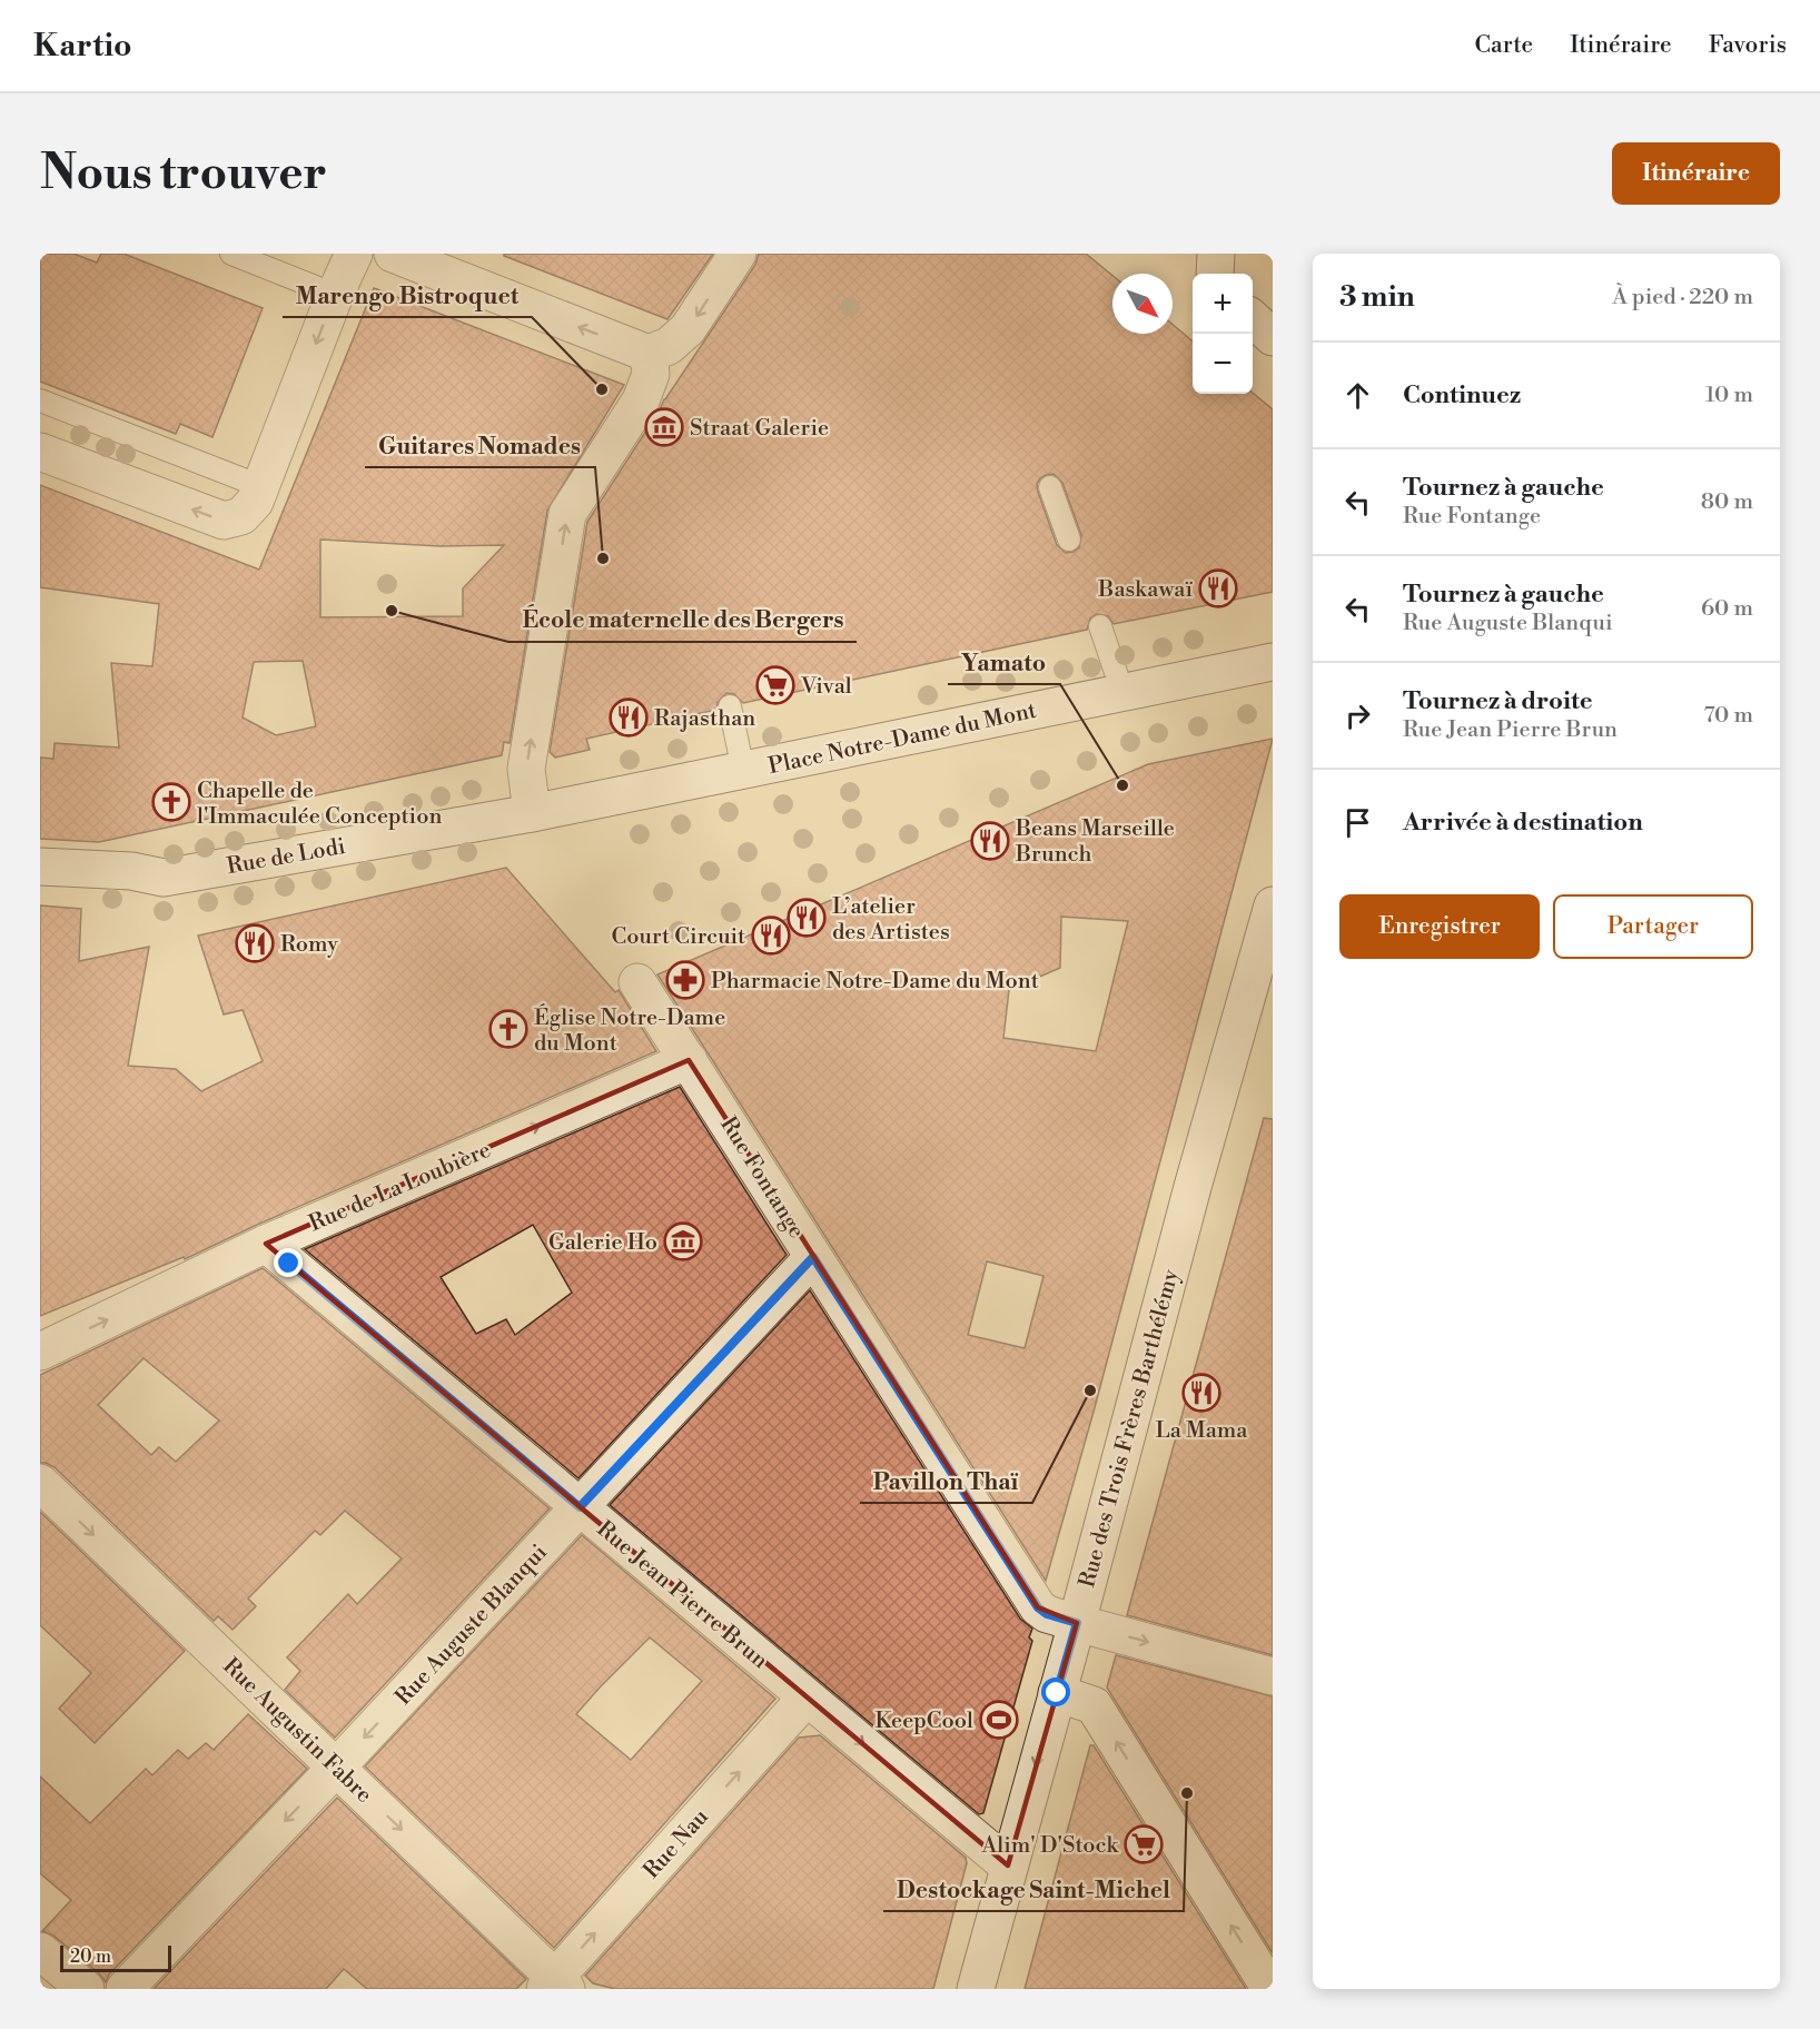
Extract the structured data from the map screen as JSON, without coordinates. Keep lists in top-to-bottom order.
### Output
{
  "streets": {
    "street": [
      "Place Notre-Dame du Mont",
      "Rue de Lodi",
      "Rue Fontange",
      "Rue de La Loubière",
      "Rue des Trois Frères Barthélémy",
      "Rue Jean Pierre Brun",
      "Rue Auguste Blanqui",
      "Rue Augustin Fabre",
      "Rue Nau"
    ]
  },
  "crossings": [
    ["Place Notre-Dame du Mont", "Rue de Lodi"],
    ["Rue Fontange", "Rue de La Loubière"],
    ["Rue Fontange", "Rue des Trois Frères Barthélémy"],
    ["Rue Fontange", "Rue Auguste Blanqui"],
    ["Rue de La Loubière", "Rue Jean Pierre Brun"],
    ["Rue des Trois Frères Barthélémy", "Rue Jean Pierre Brun"],
    ["Rue Jean Pierre Brun", "Rue Auguste Blanqui"],
    ["Rue Jean Pierre Brun", "Rue Nau"],
    ["Rue Auguste Blanqui", "Rue Augustin Fabre"],
    ["Rue Augustin Fabre", "Rue Nau"]
  ],
  "one_way": [
    "Rue de La Loubière",
    "Rue Auguste Blanqui",
    "Rue Augustin Fabre",
    "Rue Nau"
  ],
  "places": {
    "other": [
      "Marengo Bistroquet",
      "Guitares Nomades",
      "École maternelle des Bergers",
      "Yamato",
      "Pavillon Thaï",
      "Destockage Saint-Michel"
    ],
    "museum": ["Straat Galerie", "Galerie Ho"],
    "restaurant": [
      "Baskawaï",
      "Rajasthan",
      "Beans Marseille Brunch",
      "L’atelier des Artistes",
      "Court Circuit",
      "Romy",
      "La Mama"
    ],
    "supermarket": ["Vival", "Alim' D'Stock"],
    "church": ["Chapelle de l'Immaculée Conception", "Église Notre-Dame du Mont"],
    "pharmacy": ["Pharmacie Notre-Dame du Mont"],
    "sports": ["KeepCool"]
  },
  "scale_bar": "20 m",
  "north": "bottom right",
  "page": {
    "header": "Kartio",
    "nav": ["Carte", "Itinéraire", "Favoris"],
    "buttons": [
      "Itinéraire",
      ["Enregistrer", "Partager"]
    ],
    "title": "Nous trouver",
    "heading": ["3 min", "À pied · 220 m"],
    "map_buttons": ["+", "−"],
    "list": [
      ["Continuez", "10 m"],
      ["Tournez à gauche", "Rue Fontange", "80 m"],
      ["Tournez à gauche", "Rue Auguste Blanqui", "60 m"],
      ["Tournez à droite", "Rue Jean Pierre Brun", "70 m"],
      "Arrivée à destination"
    ],
    "scale": "20 m"
  }
}
